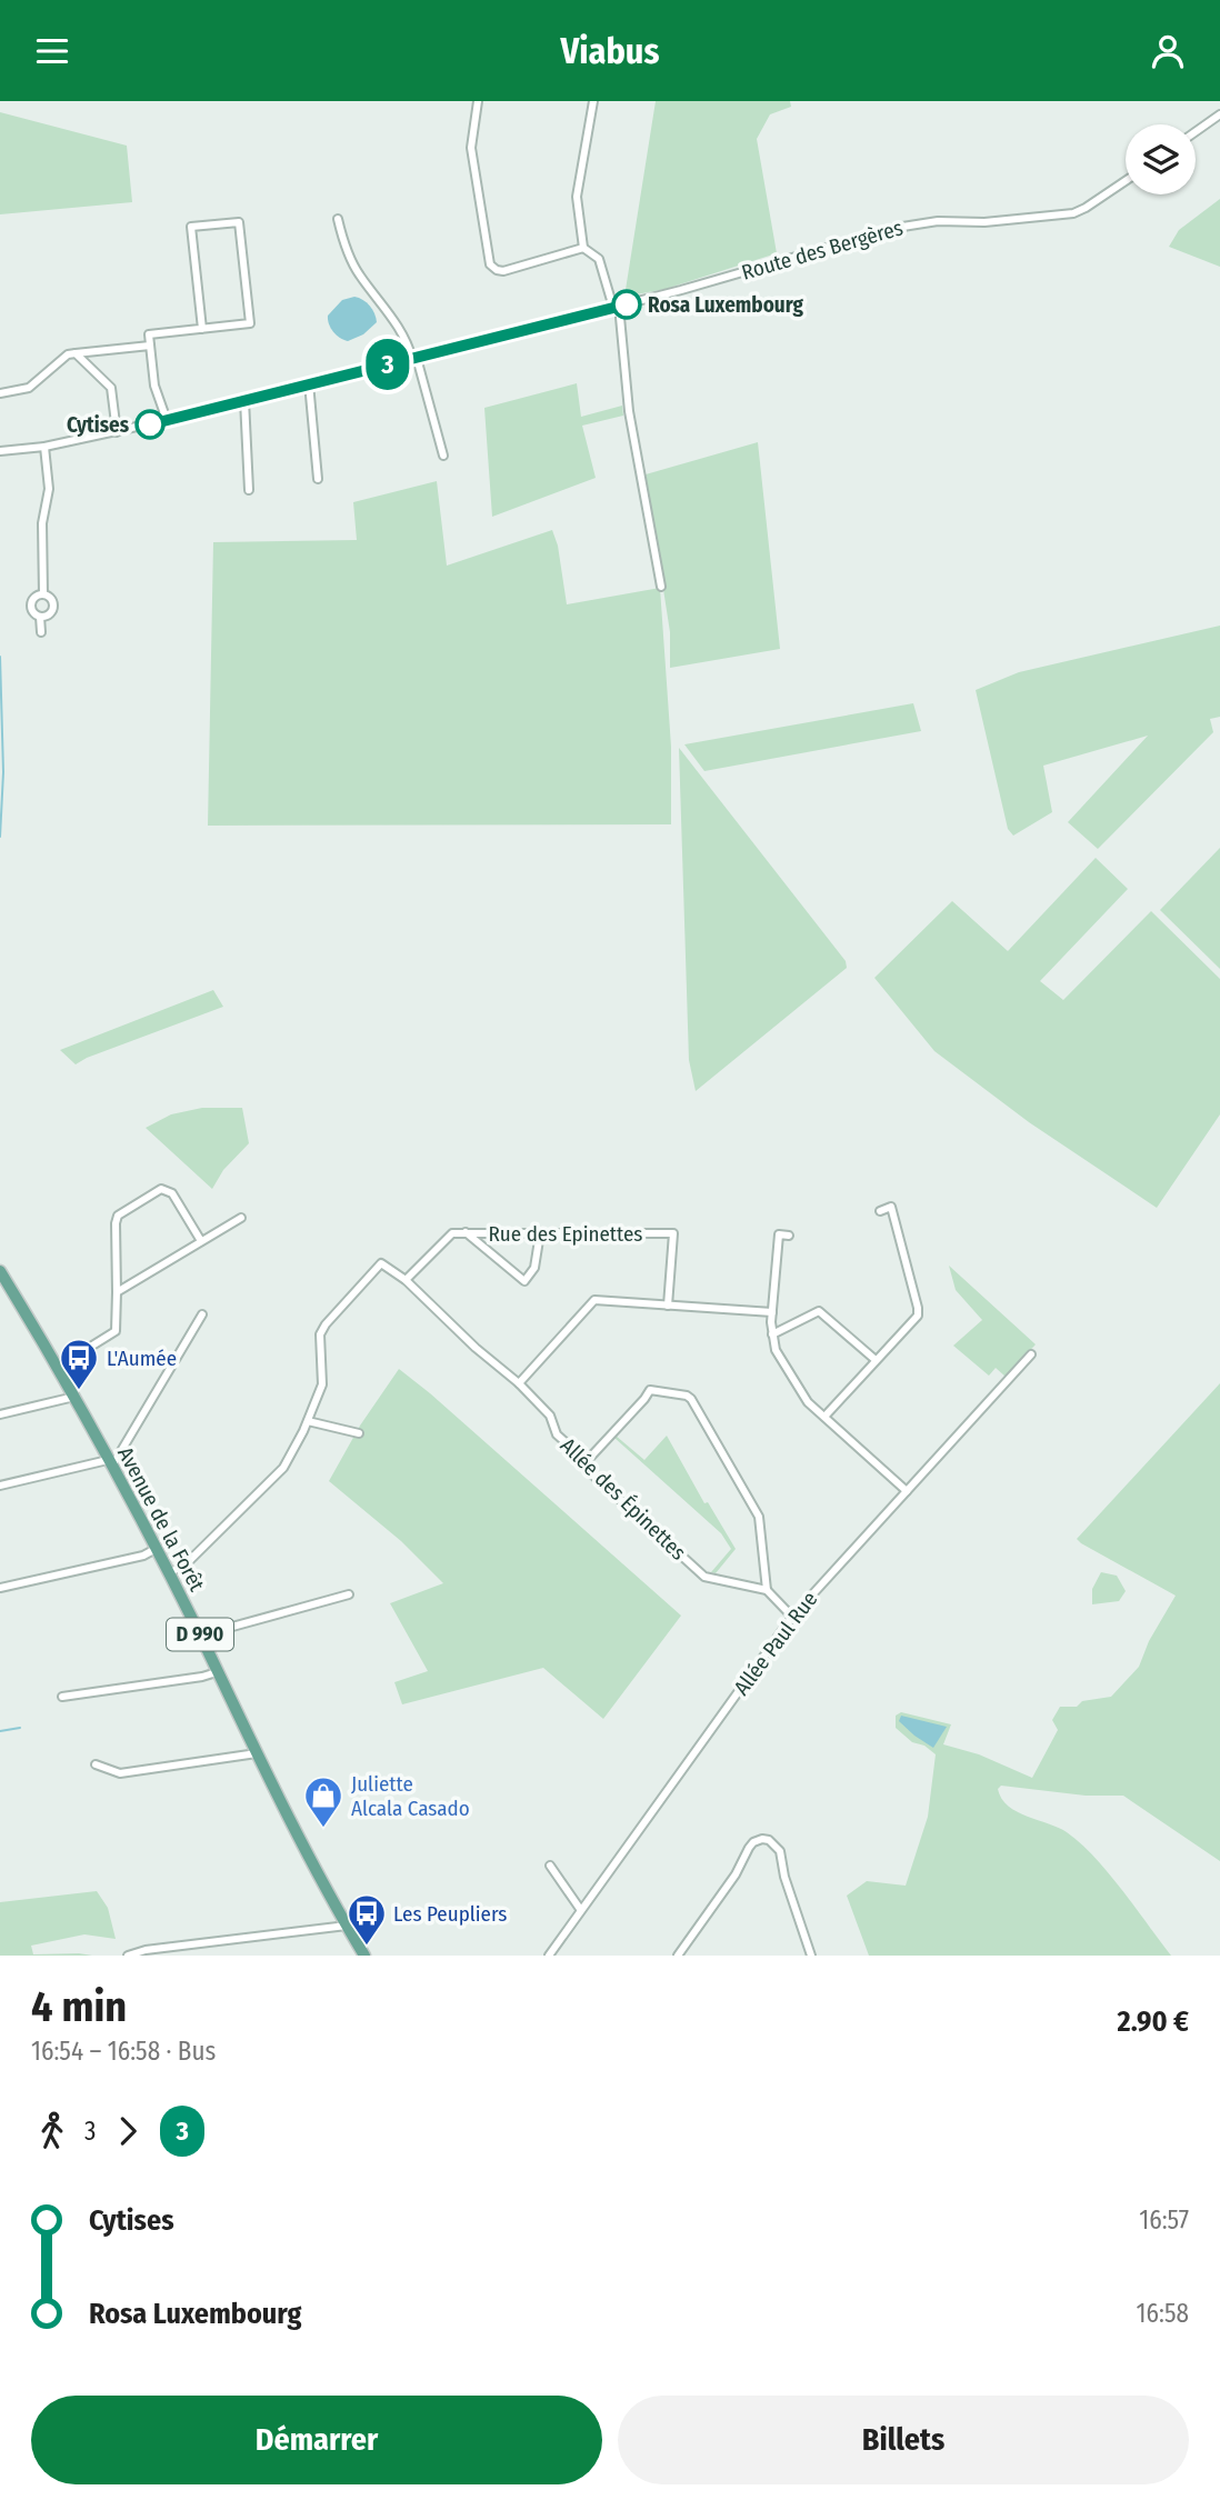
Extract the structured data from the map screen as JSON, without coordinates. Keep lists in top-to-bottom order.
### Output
{
  "streets": {
    "main road": ["Avenue de la Forêt", "D 990"],
    "street": [
      "Route des Bergères",
      "Rue des Epinettes",
      "Allée des Épinettes",
      "Allée Paul Rue"
    ]
  },
  "crossings": [
    ["Rue des Epinettes", "Allée des Épinettes"]
  ],
  "places": {
    "other": ["Rosa Luxembourg", "Cytises"],
    "bus stop": ["L'Aumée", "Les Peupliers"],
    "shop": ["Juliette Alcala Casado"]
  },
  "lines": ["bus line 3"],
  "page": {
    "header": "Viabus",
    "on_map": "3",
    "heading": ["4 min", "16:54 – 16:58 · Bus", "2.90 €"],
    "legs": ["3", "3"],
    "list": [
      {
        "name": "Cytises",
        "value": "16:57"
      },
      {
        "name": "Rosa Luxembourg",
        "value": "16:58"
      }
    ],
    "buttons": ["Démarrer", "Billets"]
  }
}
